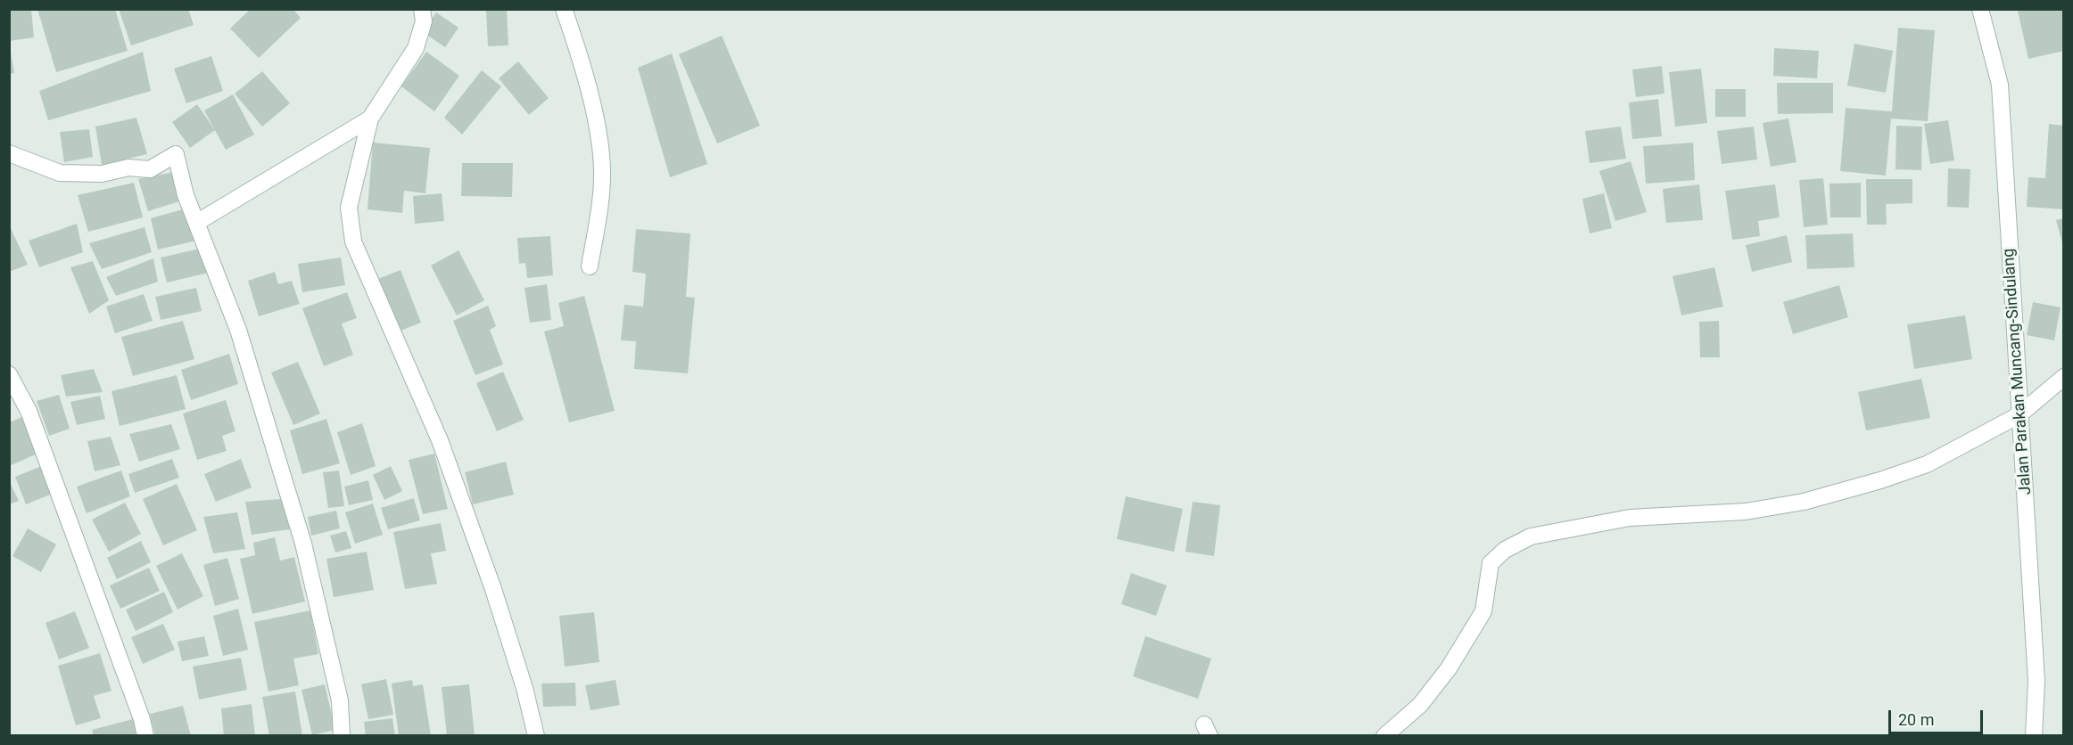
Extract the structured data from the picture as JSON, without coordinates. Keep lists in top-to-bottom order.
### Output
{
  "streets": {
    "street": ["Jalan Parakan Muncang-Sindulang"]
  },
  "scale_bar": "20 m"
}
